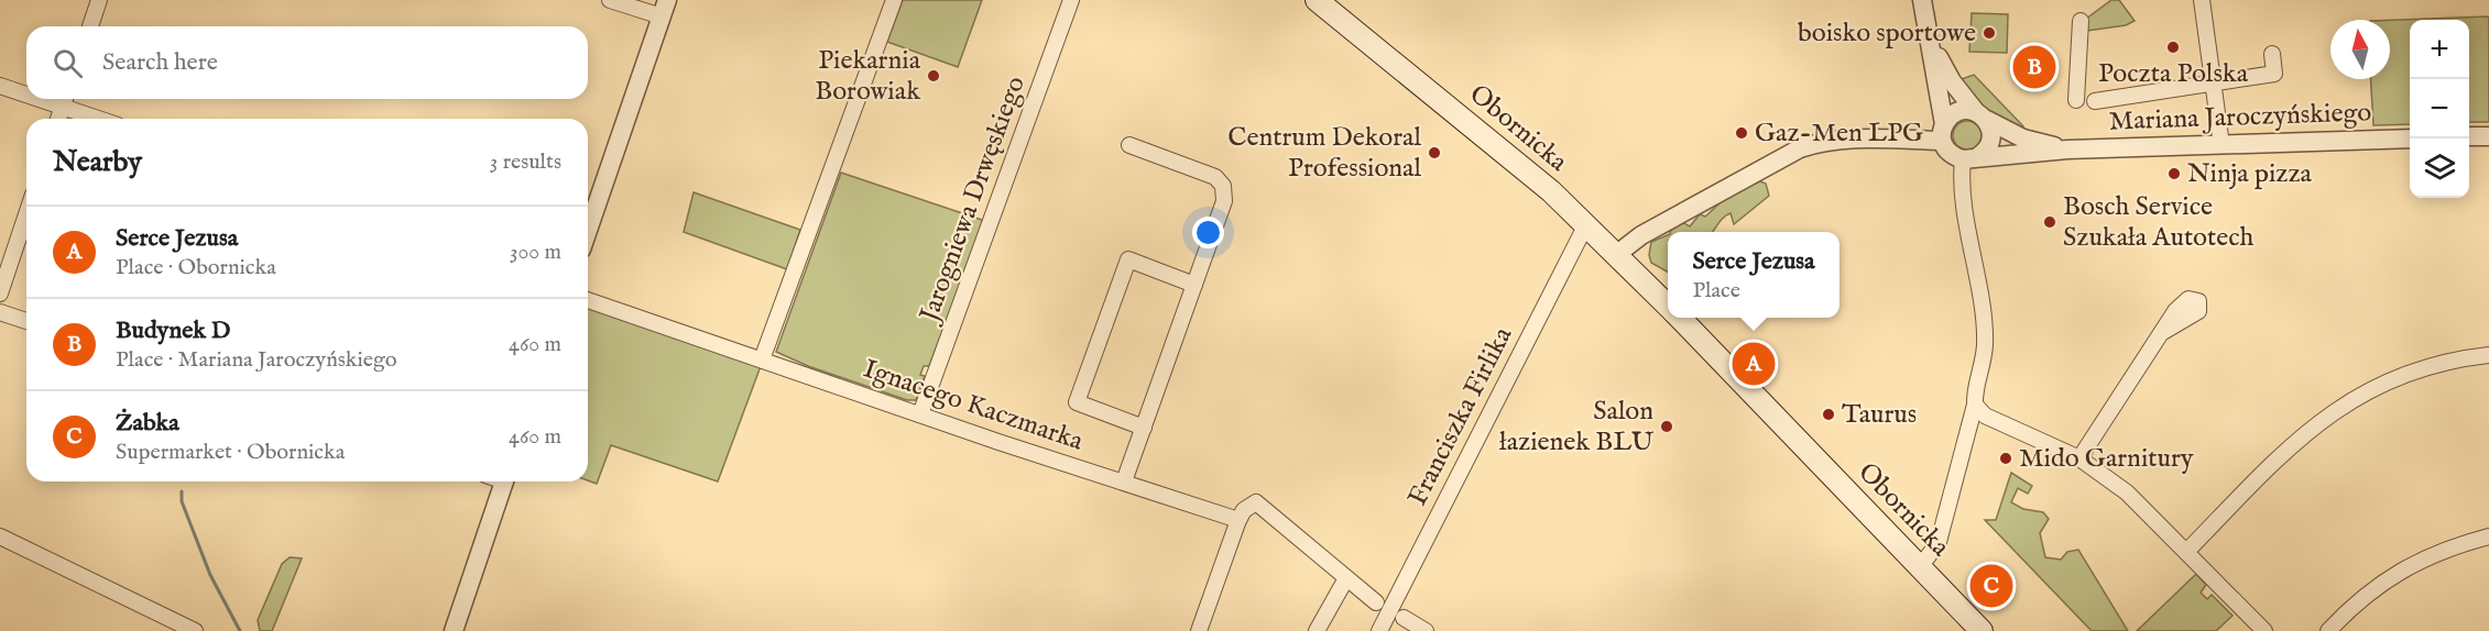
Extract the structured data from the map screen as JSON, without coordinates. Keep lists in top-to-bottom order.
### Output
{
  "streets": {
    "main road": ["Obornicka"],
    "street": [
      "Mariana Jaroczyńskiego",
      "Jarogniewa Drwęskiego",
      "Ignacego Kaczmarka",
      "Franciszka Firlika"
    ]
  },
  "crossings": [
    ["Obornicka", "Franciszka Firlika"],
    ["Jarogniewa Drwęskiego", "Ignacego Kaczmarka"]
  ],
  "places": [
    "boisko sportowe",
    "Poczta Polska",
    "Piekarnia Borowiak",
    "Gaz-Men LPG",
    "Centrum Dekoral Professional",
    "Ninja pizza",
    "Bosch Service Szukała Autotech",
    "Taurus",
    "Salon łazienek BLU",
    "Mido Garnitury"
  ],
  "north": "top",
  "page": {
    "map_buttons": ["+", "−"],
    "search": "Search here",
    "pins": ["B", "A", "C"],
    "heading": ["Nearby", "3 results"],
    "list": [
      {
        "mark": "A",
        "name": "Serce Jezusa",
        "note": "Place · Obornicka",
        "value": "300 m"
      },
      {
        "mark": "B",
        "name": "Budynek D",
        "note": "Place · Mariana Jaroczyńskiego",
        "value": "460 m"
      },
      {
        "mark": "C",
        "name": "Żabka",
        "note": "Supermarket · Obornicka",
        "value": "460 m"
      }
    ],
    "popup": ["Serce Jezusa", "Place"]
  }
}
